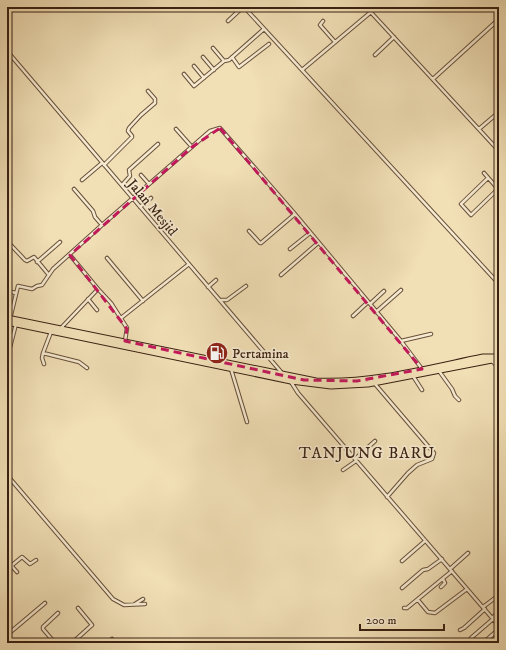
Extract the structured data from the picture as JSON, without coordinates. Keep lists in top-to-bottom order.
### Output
{
  "streets": {
    "street": ["Jalan Mesjid"]
  },
  "districts": ["TANJUNG BARU"],
  "places": {
    "fuel station": ["Pertamina"]
  },
  "scale_bar": "200 m"
}
